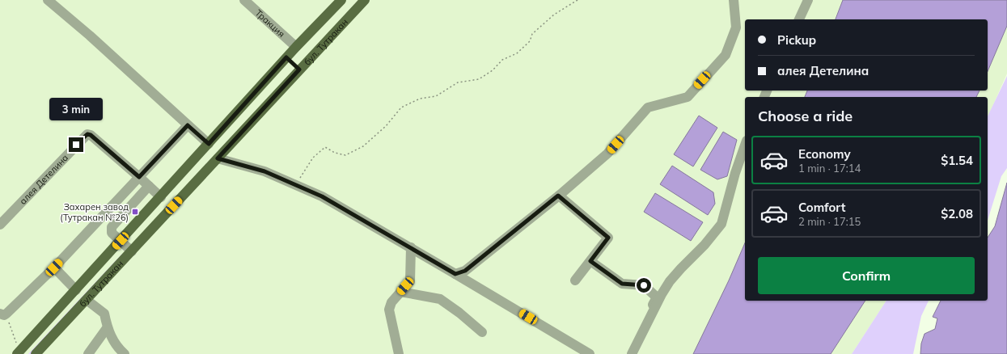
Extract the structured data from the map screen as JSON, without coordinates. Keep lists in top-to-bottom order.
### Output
{
  "streets": {
    "main road": ["бул. Тутракан"],
    "street": ["Тракция", "алея Детелина"]
  },
  "crossings": [
    ["Тракция", "бул. Тутракан"]
  ],
  "places": {
    "transit": ["Захарен завод (Тутракан №26)"]
  },
  "page": {
    "banner": ["Pickup", "алея Детелина"],
    "heading": "Choose a ride",
    "bubble": "3 min",
    "list": [
      {
        "name": "Economy",
        "note": "1 min · 17:14",
        "value": "$1.54"
      },
      {
        "name": "Comfort",
        "note": "2 min · 17:15",
        "value": "$2.08"
      }
    ],
    "buttons": "Confirm"
  }
}
